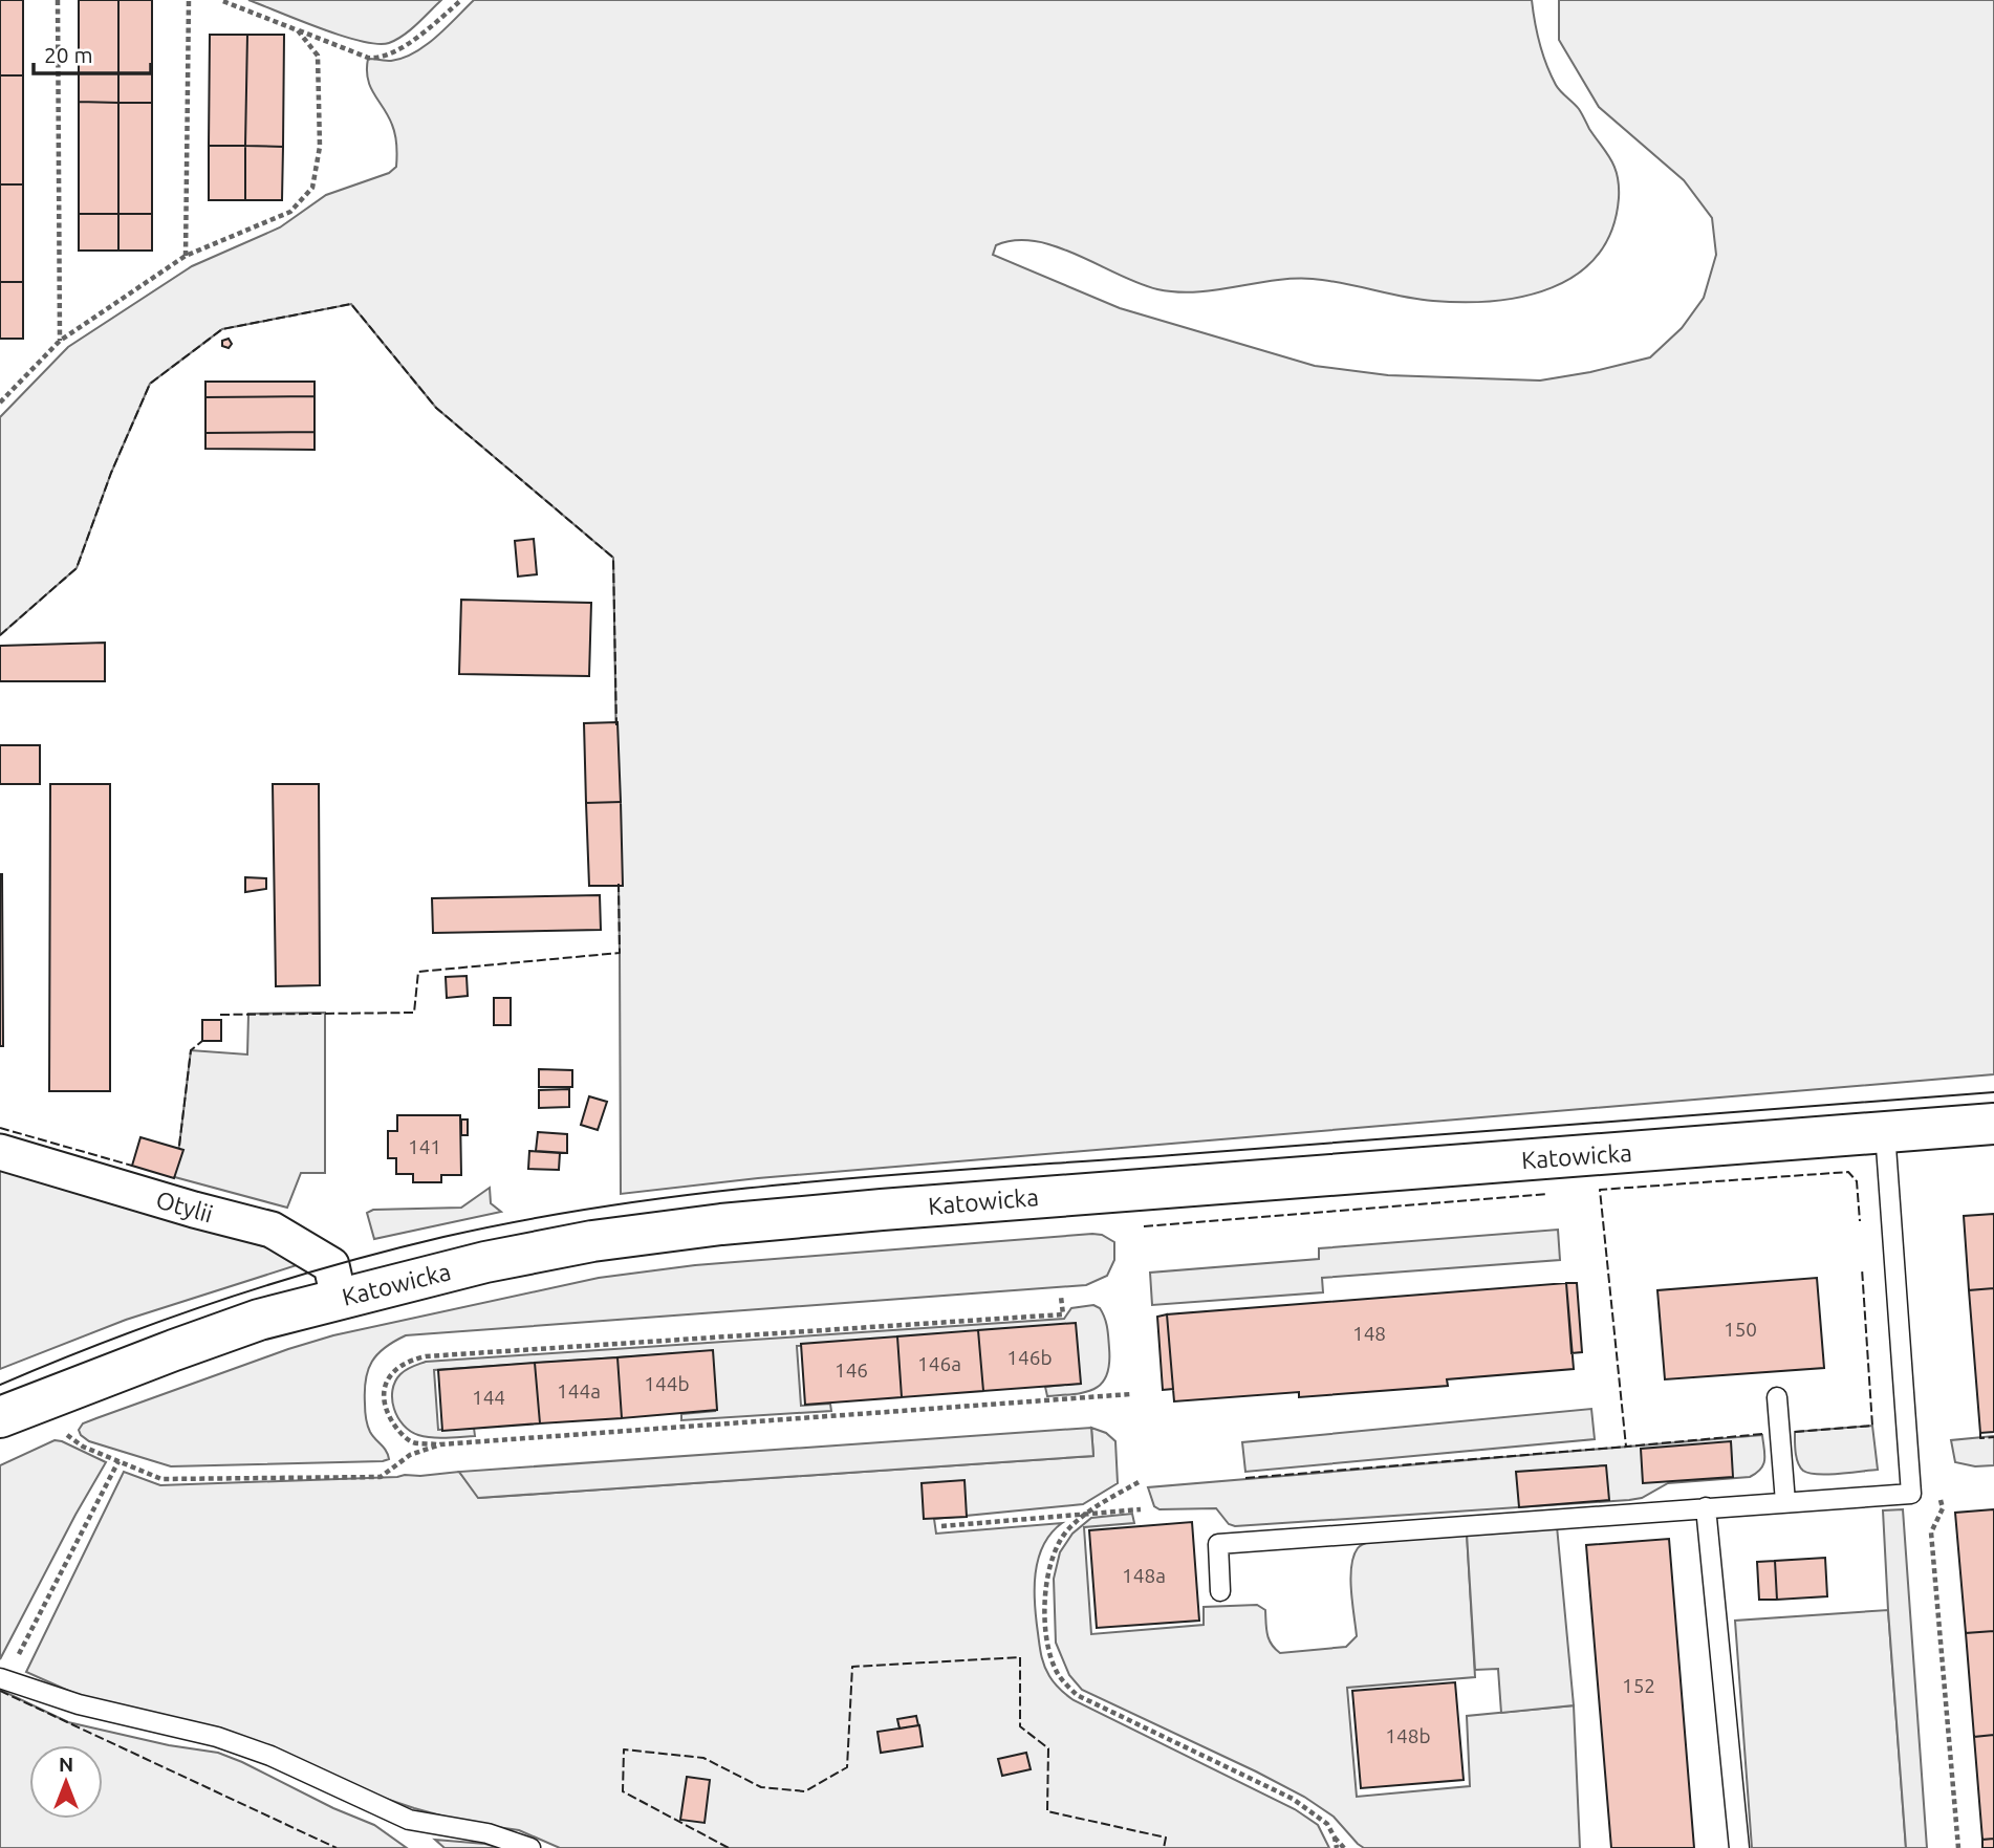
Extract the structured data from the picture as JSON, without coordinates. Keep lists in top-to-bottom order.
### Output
{
  "streets": {
    "street": ["Katowicka", "Otylii"]
  },
  "crossings": [
    ["Katowicka", "Otylii"]
  ],
  "house_numbers": [
    "141",
    "150",
    "148",
    "146b",
    "146a",
    "146",
    "144b",
    "144a",
    "144",
    "148a",
    "152",
    "148b"
  ],
  "scale_bar": "20 m",
  "north": "top"
}
